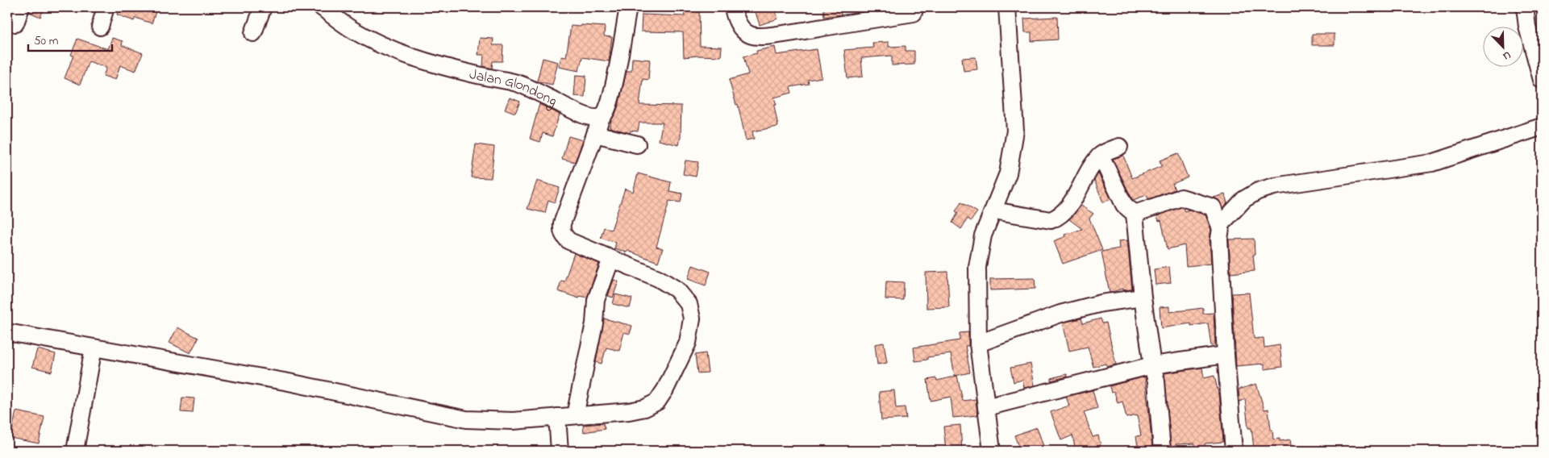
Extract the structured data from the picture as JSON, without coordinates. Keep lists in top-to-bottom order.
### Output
{
  "streets": {
    "street": ["Jalan Glondong"]
  },
  "scale_bar": "50 m",
  "north": "bottom right"
}
